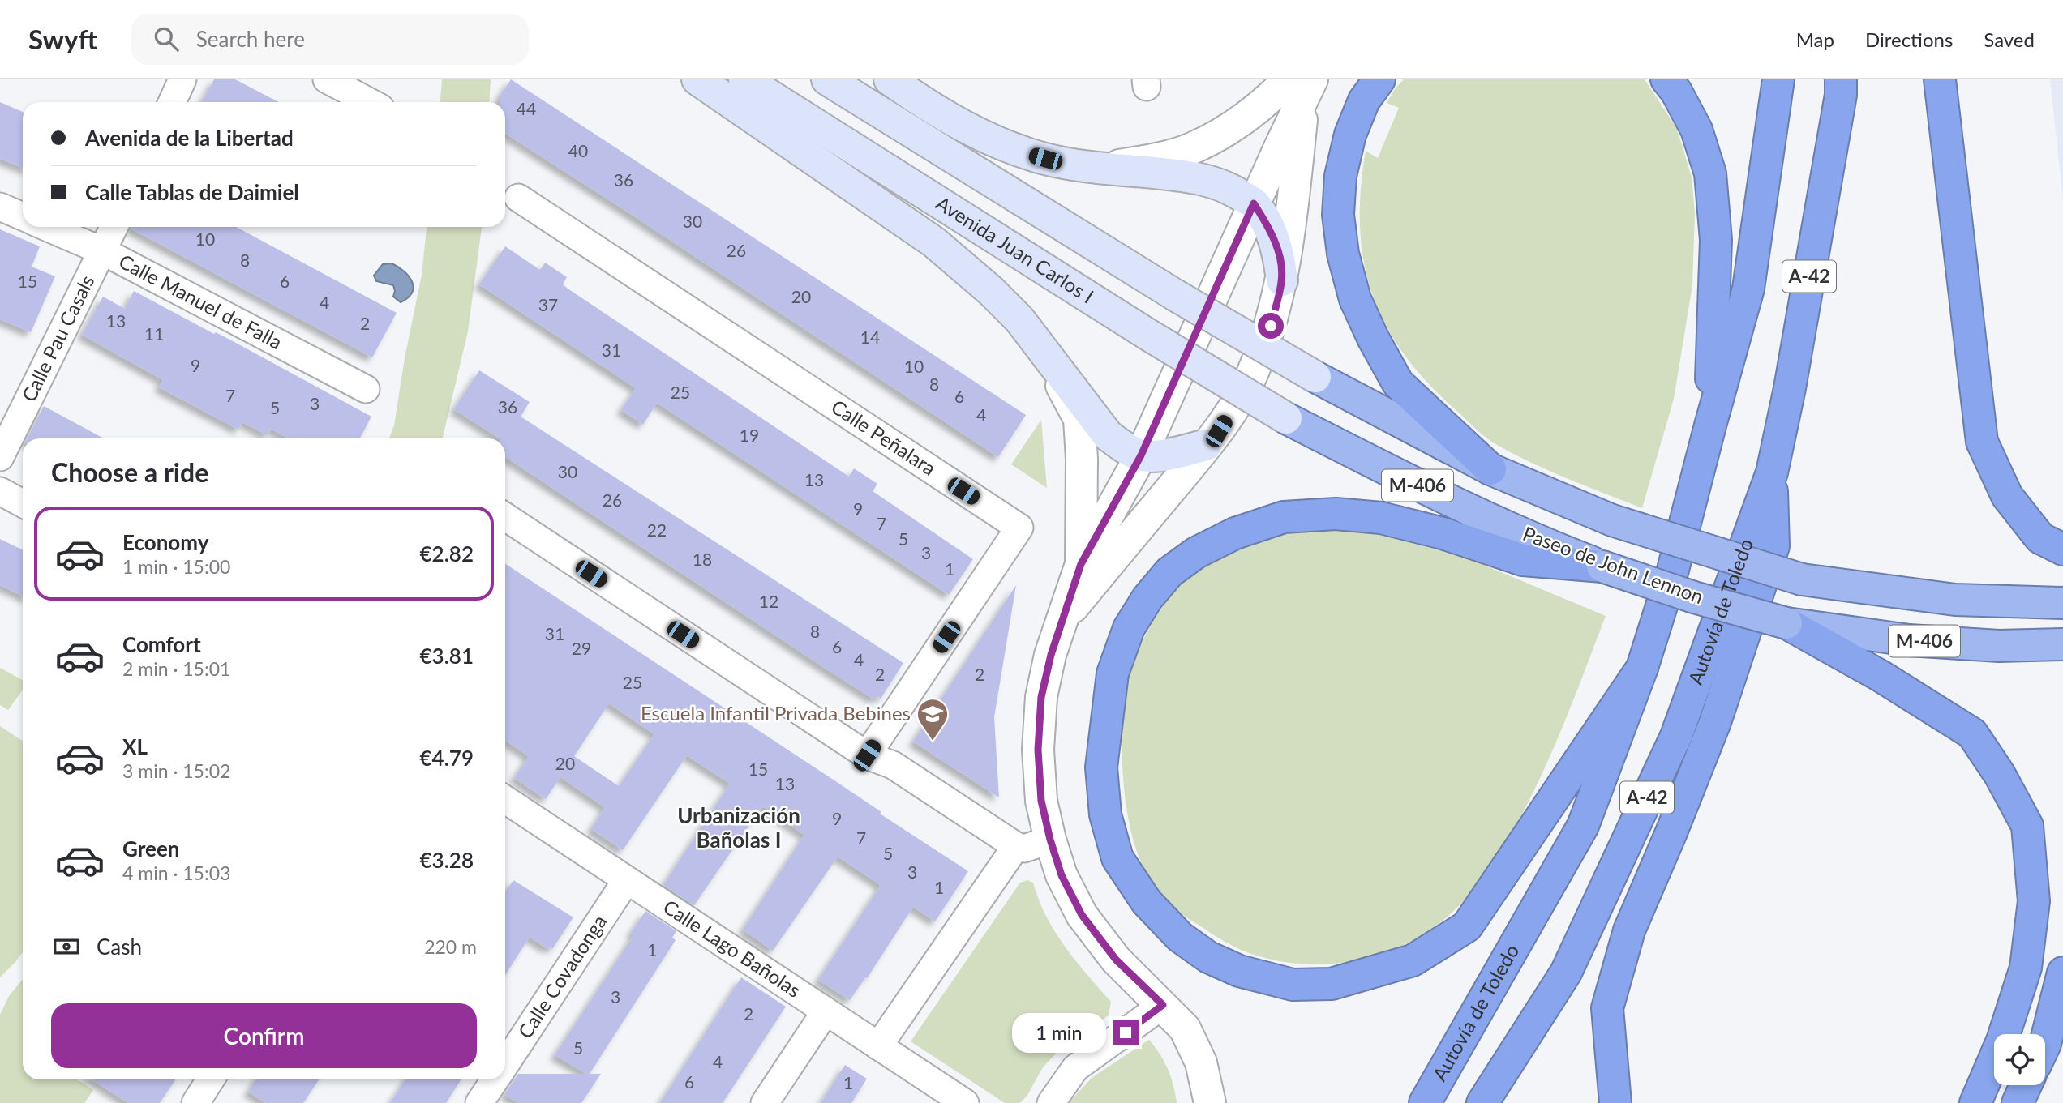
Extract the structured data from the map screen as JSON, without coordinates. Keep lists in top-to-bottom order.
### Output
{
  "streets": {
    "highway": [
      "A-42",
      "M-406",
      "Paseo de John Lennon",
      "Autovía de Toledo"
    ],
    "main road": ["Avenida Juan Carlos I"],
    "street": [
      "Calle Manuel de Falla",
      "Calle Pau Casals",
      "Calle Peñalara",
      "Calle Lago Bañolas",
      "Calle Covadonga"
    ]
  },
  "crossings": [
    ["Avenida Juan Carlos I", "Paseo de John Lennon"],
    ["Calle Manuel de Falla", "Calle Pau Casals"],
    ["Calle Lago Bañolas", "Calle Covadonga"]
  ],
  "districts": ["Urbanización Bañolas I"],
  "places": {
    "school or university": ["Escuela Infantil Privada Bebines"]
  },
  "house_numbers": [
    "44",
    "40",
    "36",
    "30",
    "10",
    "26",
    "8",
    "15",
    "6",
    "20",
    "4",
    "37",
    "13",
    "2",
    "11",
    "14",
    "31",
    "9",
    "10",
    "8",
    "25",
    "7",
    "6",
    "3",
    "36",
    "5",
    "4",
    "19",
    "30",
    "13",
    "26",
    "9",
    "7",
    "22",
    "5",
    "3",
    "18",
    "1",
    "12",
    "8",
    "31",
    "6",
    "29",
    "4",
    "2",
    "2",
    "25",
    "20",
    "15",
    "13",
    "9",
    "7",
    "5",
    "3",
    "1",
    "1",
    "3",
    "2",
    "5",
    "4",
    "6",
    "1"
  ],
  "page": {
    "header": "Swyft",
    "search": "Search here",
    "nav": ["Map", "Directions", "Saved"],
    "banner": ["Avenida de la Libertad", "Calle Tablas de Daimiel"],
    "heading": "Choose a ride",
    "list": [
      {
        "name": "Economy",
        "note": "1 min · 15:00",
        "value": "€2.82"
      },
      {
        "name": "Comfort",
        "note": "2 min · 15:01",
        "value": "€3.81"
      },
      {
        "name": "XL",
        "note": "3 min · 15:02",
        "value": "€4.79"
      },
      {
        "name": "Green",
        "note": "4 min · 15:03",
        "value": "€3.28"
      }
    ],
    "pay": ["Cash", "220 m"],
    "buttons": "Confirm",
    "bubble": "1 min"
  }
}
